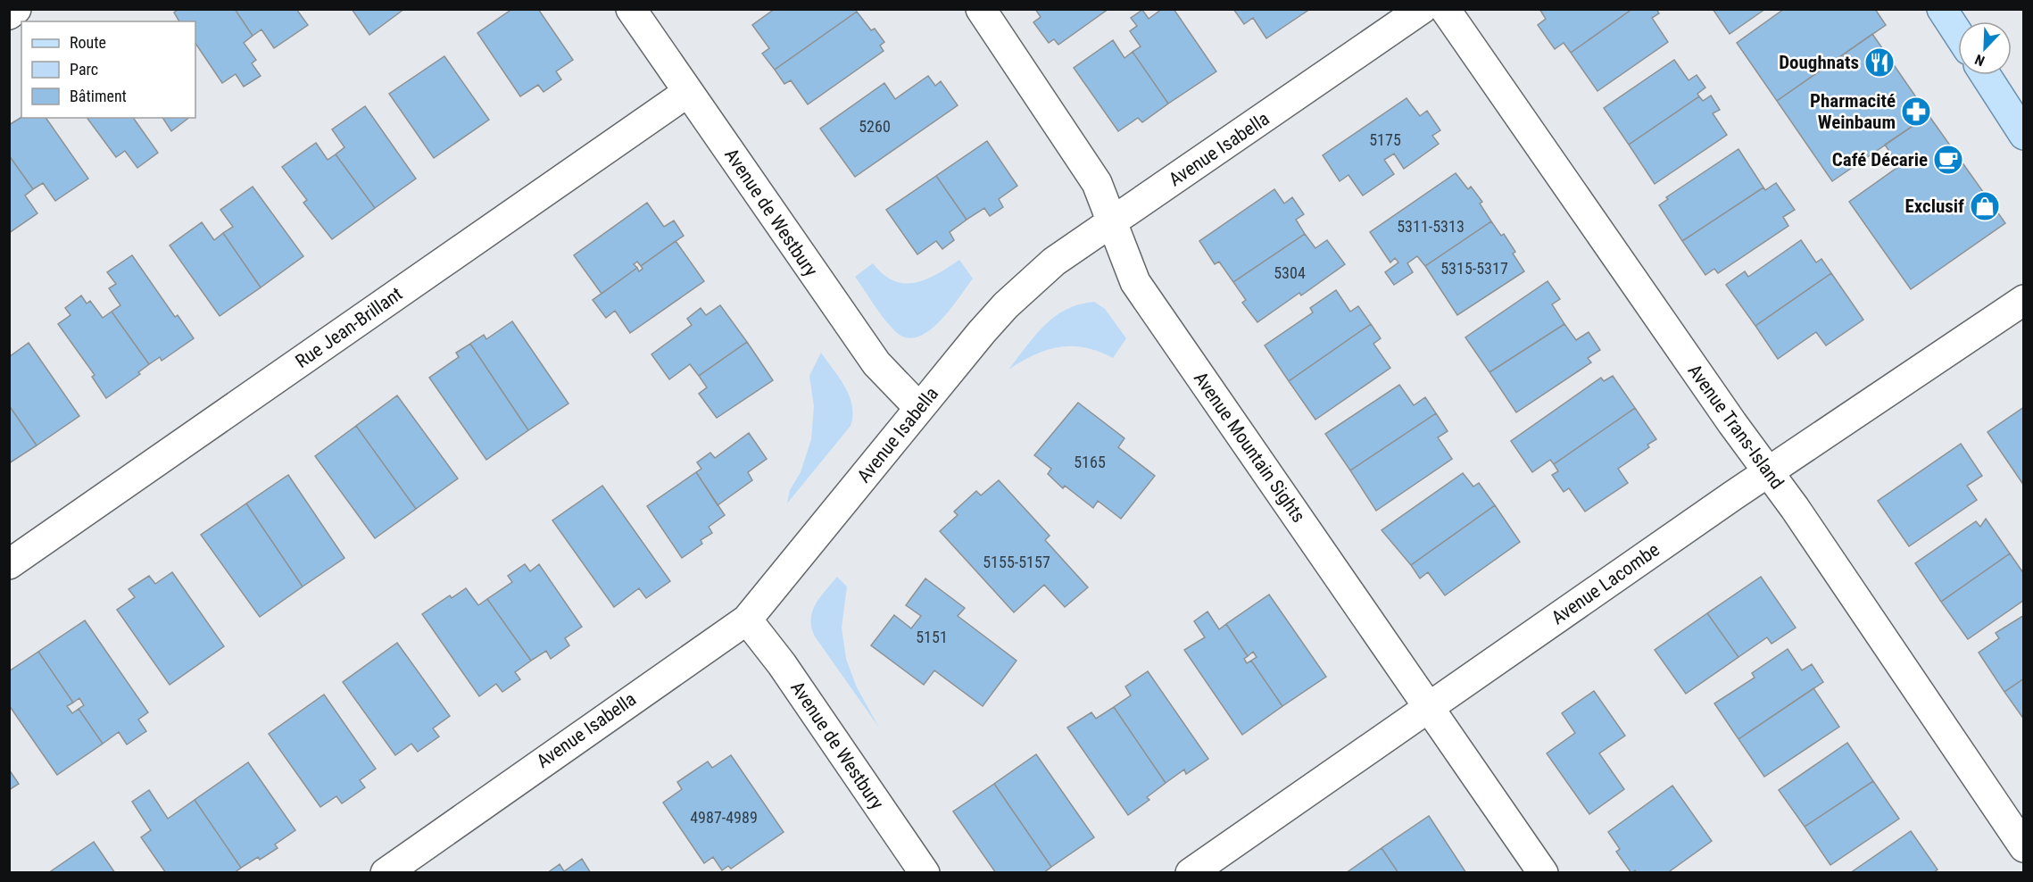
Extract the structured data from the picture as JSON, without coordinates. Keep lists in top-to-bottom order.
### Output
{
  "streets": {
    "street": [
      "Avenue Isabella",
      "Avenue de Westbury",
      "Rue Jean-Brillant",
      "Avenue Trans-Island",
      "Avenue Mountain Sights",
      "Avenue Lacombe"
    ]
  },
  "crossings": [
    ["Avenue Isabella", "Avenue de Westbury"],
    ["Avenue Isabella", "Avenue Mountain Sights"],
    ["Avenue de Westbury", "Rue Jean-Brillant"],
    ["Avenue Trans-Island", "Avenue Lacombe"],
    ["Avenue Mountain Sights", "Avenue Lacombe"]
  ],
  "places": {
    "restaurant": ["Doughnats"],
    "pharmacy": ["Pharmacité Weinbaum"],
    "cafe": ["Café Décarie"],
    "shop": ["Exclusif"]
  },
  "house_numbers": [
    "5260",
    "5175",
    "5311-5313",
    "5315-5317",
    "5304",
    "5165",
    "5155-5157",
    "5151",
    "4987-4989"
  ],
  "legend": ["Route", "Parc", "Bâtiment"],
  "north": "bottom left"
}
